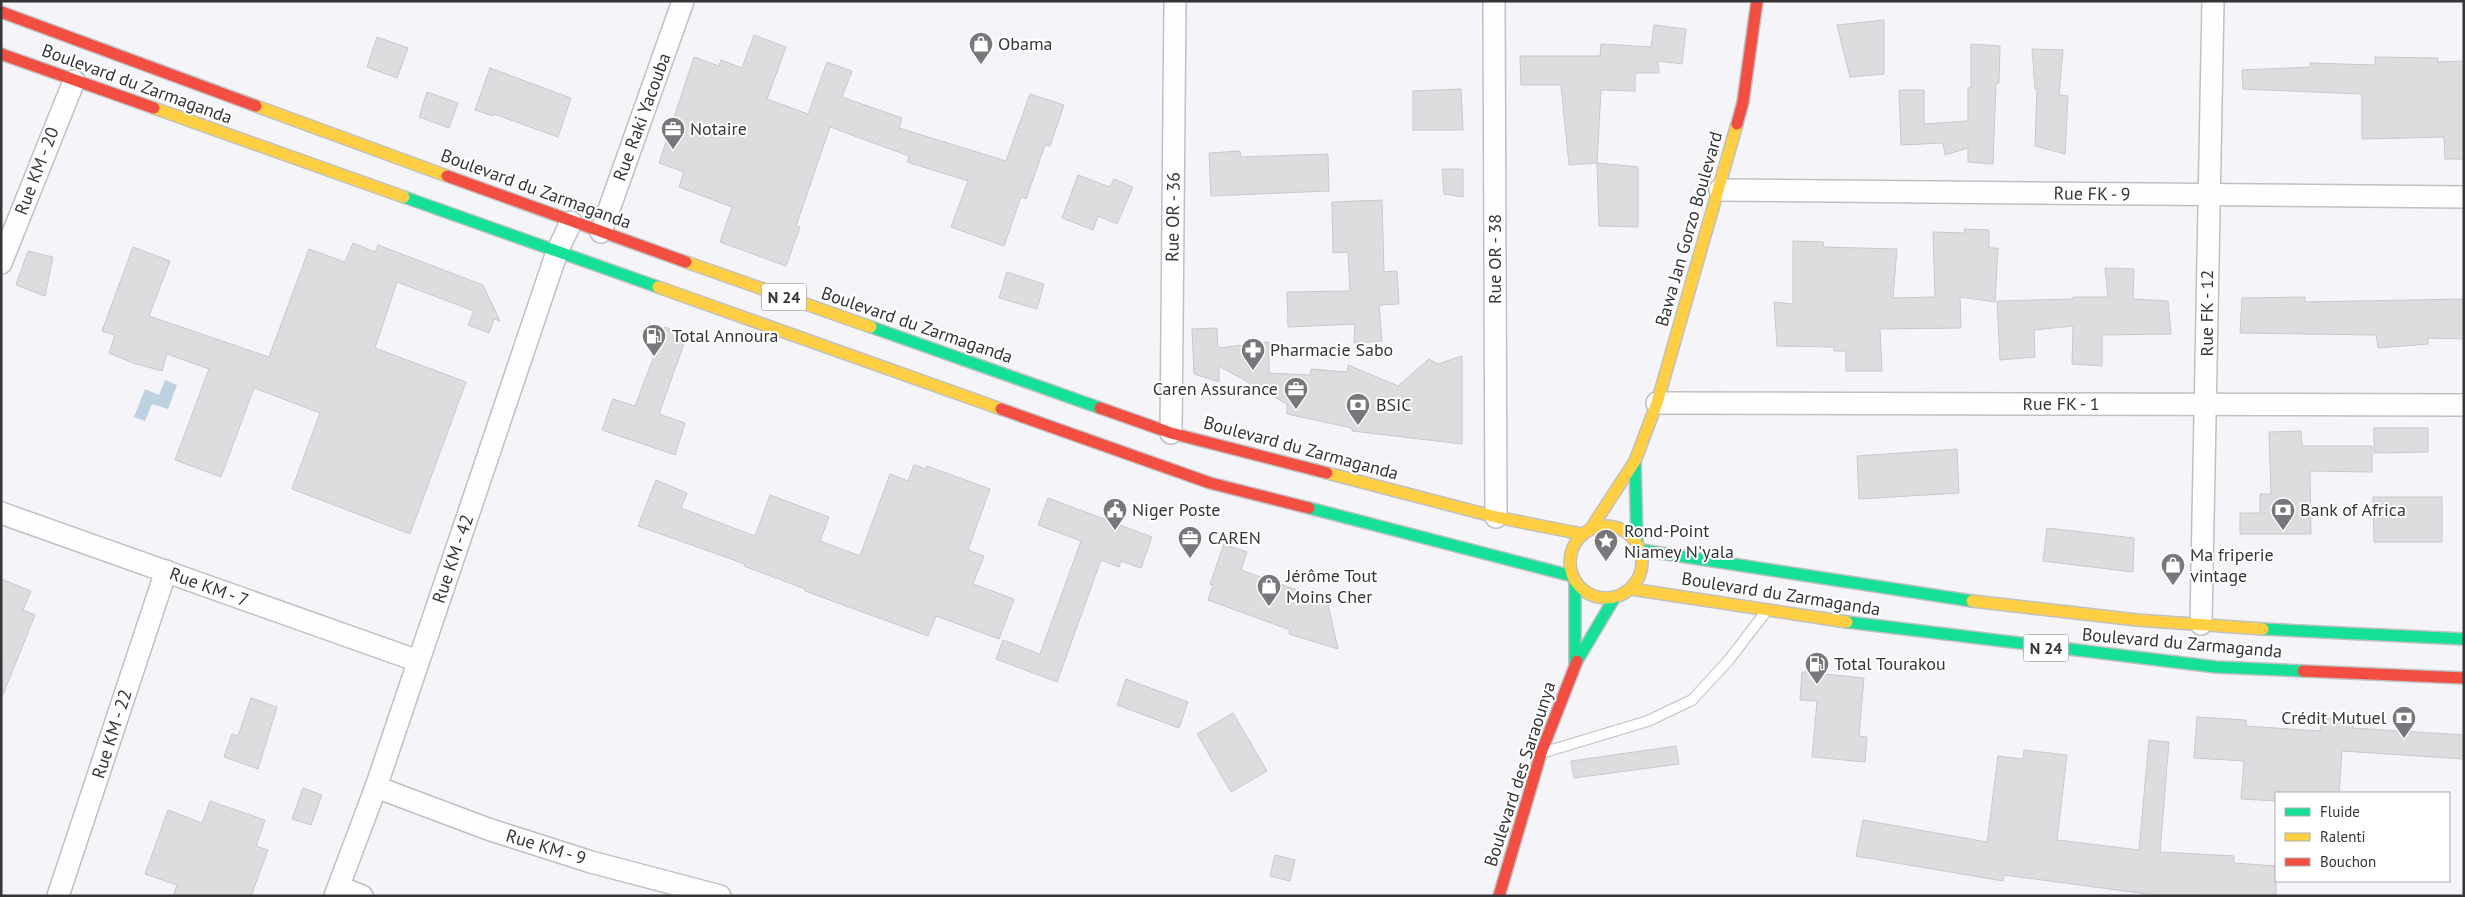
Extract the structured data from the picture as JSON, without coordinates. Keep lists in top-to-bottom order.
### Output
{
  "streets": {
    "main road": [
      "Boulevard du Zarmaganda",
      "Bawa Jan Gorzo Boulevard",
      "N 24",
      "Boulevard des Saraounya"
    ],
    "street": [
      "Rue Raki Yacouba",
      "Rue KM - 20",
      "Rue FK - 9",
      "Rue OR - 36",
      "Rue OR - 38",
      "Rue FK - 12",
      "Rue FK - 1",
      "Rue KM - 42",
      "Rue KM - 7",
      "Rue KM - 22",
      "Rue KM - 9"
    ]
  },
  "crossings": [
    ["Boulevard du Zarmaganda", "Rue Raki Yacouba"],
    ["Boulevard du Zarmaganda", "Rue KM - 20"],
    ["Boulevard du Zarmaganda", "Rue OR - 36"],
    ["Boulevard du Zarmaganda", "Bawa Jan Gorzo Boulevard"],
    ["Boulevard du Zarmaganda", "Rue OR - 38"],
    ["Boulevard du Zarmaganda", "Rue FK - 12"],
    ["Boulevard du Zarmaganda", "Rue KM - 42"],
    ["Boulevard du Zarmaganda", "Boulevard des Saraounya"],
    ["Rue FK - 9", "Bawa Jan Gorzo Boulevard"],
    ["Rue FK - 9", "Rue FK - 12"],
    ["Bawa Jan Gorzo Boulevard", "Rue FK - 1"],
    ["Bawa Jan Gorzo Boulevard", "Boulevard des Saraounya"],
    ["Rue FK - 12", "Rue FK - 1"],
    ["Rue KM - 42", "Rue KM - 7"],
    ["Rue KM - 42", "Rue KM - 9"],
    ["Rue KM - 7", "Rue KM - 22"]
  ],
  "places": {
    "shop": ["Obama", "Ma friperie vintage", "Jérôme Tout Moins Cher"],
    "office": ["Notaire", "Caren Assurance", "CAREN"],
    "fuel station": ["Total Annoura", "Total Tourakou"],
    "pharmacy": ["Pharmacie Sabo"],
    "bank": ["BSIC", "Bank of Africa", "Crédit Mutuel"],
    "public building": ["Niger Poste"],
    "place": ["Rond-Point Niamey N'yala"]
  },
  "legend": ["Fluide", "Ralenti", "Bouchon"]
}
